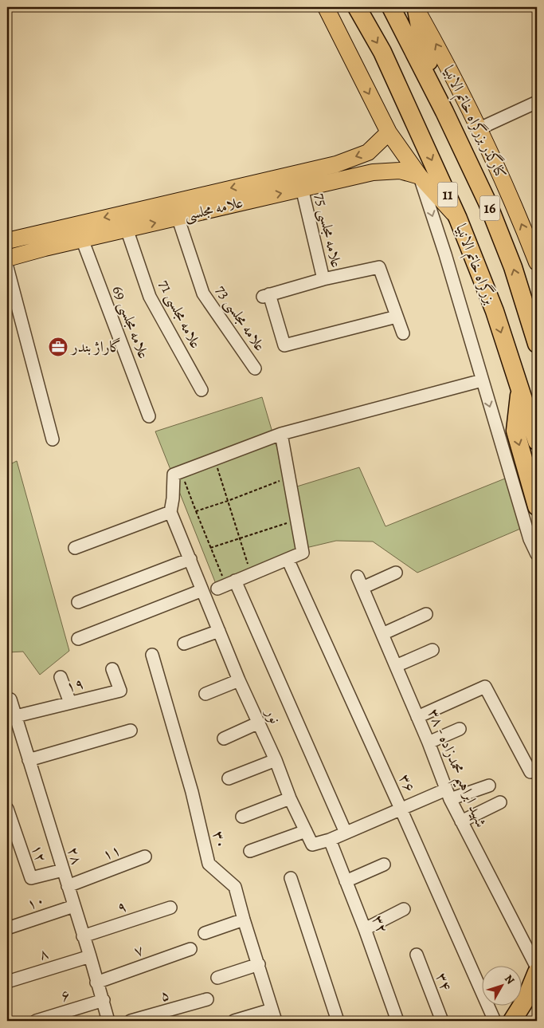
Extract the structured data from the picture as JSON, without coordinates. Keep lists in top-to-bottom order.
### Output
{
  "streets": {
    "highway": ["11", "16", "بزرگراه خاتم الانبیا"],
    "main road": ["کنارگذر بزرگراه خاتم الانبیا", "علامه مجلسی"],
    "street": [
      "علامه مجلسی 75",
      "علامه مجلسی 71",
      "علامه مجلسی 73",
      "علامه مجلسی 69",
      "۱۹",
      "نور",
      "شهید ابراهیم محمدزاده - ۳۸",
      "۳۶",
      "۳۰",
      "۱۱",
      "۱۲",
      "۲۸",
      "۱۰",
      "۹",
      "۳۲",
      "۷",
      "۸",
      "۳۴",
      "۶",
      "۵"
    ]
  },
  "crossings": [
    ["علامه مجلسی", "علامه مجلسی 75"],
    ["علامه مجلسی", "علامه مجلسی 71"],
    ["علامه مجلسی", "علامه مجلسی 73"],
    ["علامه مجلسی", "علامه مجلسی 69"],
    ["۱۹", "۲۸"],
    ["نور", "شهید ابراهیم محمدزاده - ۳۸"],
    ["نور", "۳۶"],
    ["نور", "۳۲"],
    ["۱۱", "۲۸"],
    ["۱۲", "۲۸"],
    ["۲۸", "۱۰"],
    ["۲۸", "۹"],
    ["۲۸", "۷"],
    ["۲۸", "۸"],
    ["۲۸", "۶"]
  ],
  "places": {
    "office": ["گاراژ بندر"]
  },
  "north": "top right"
}
